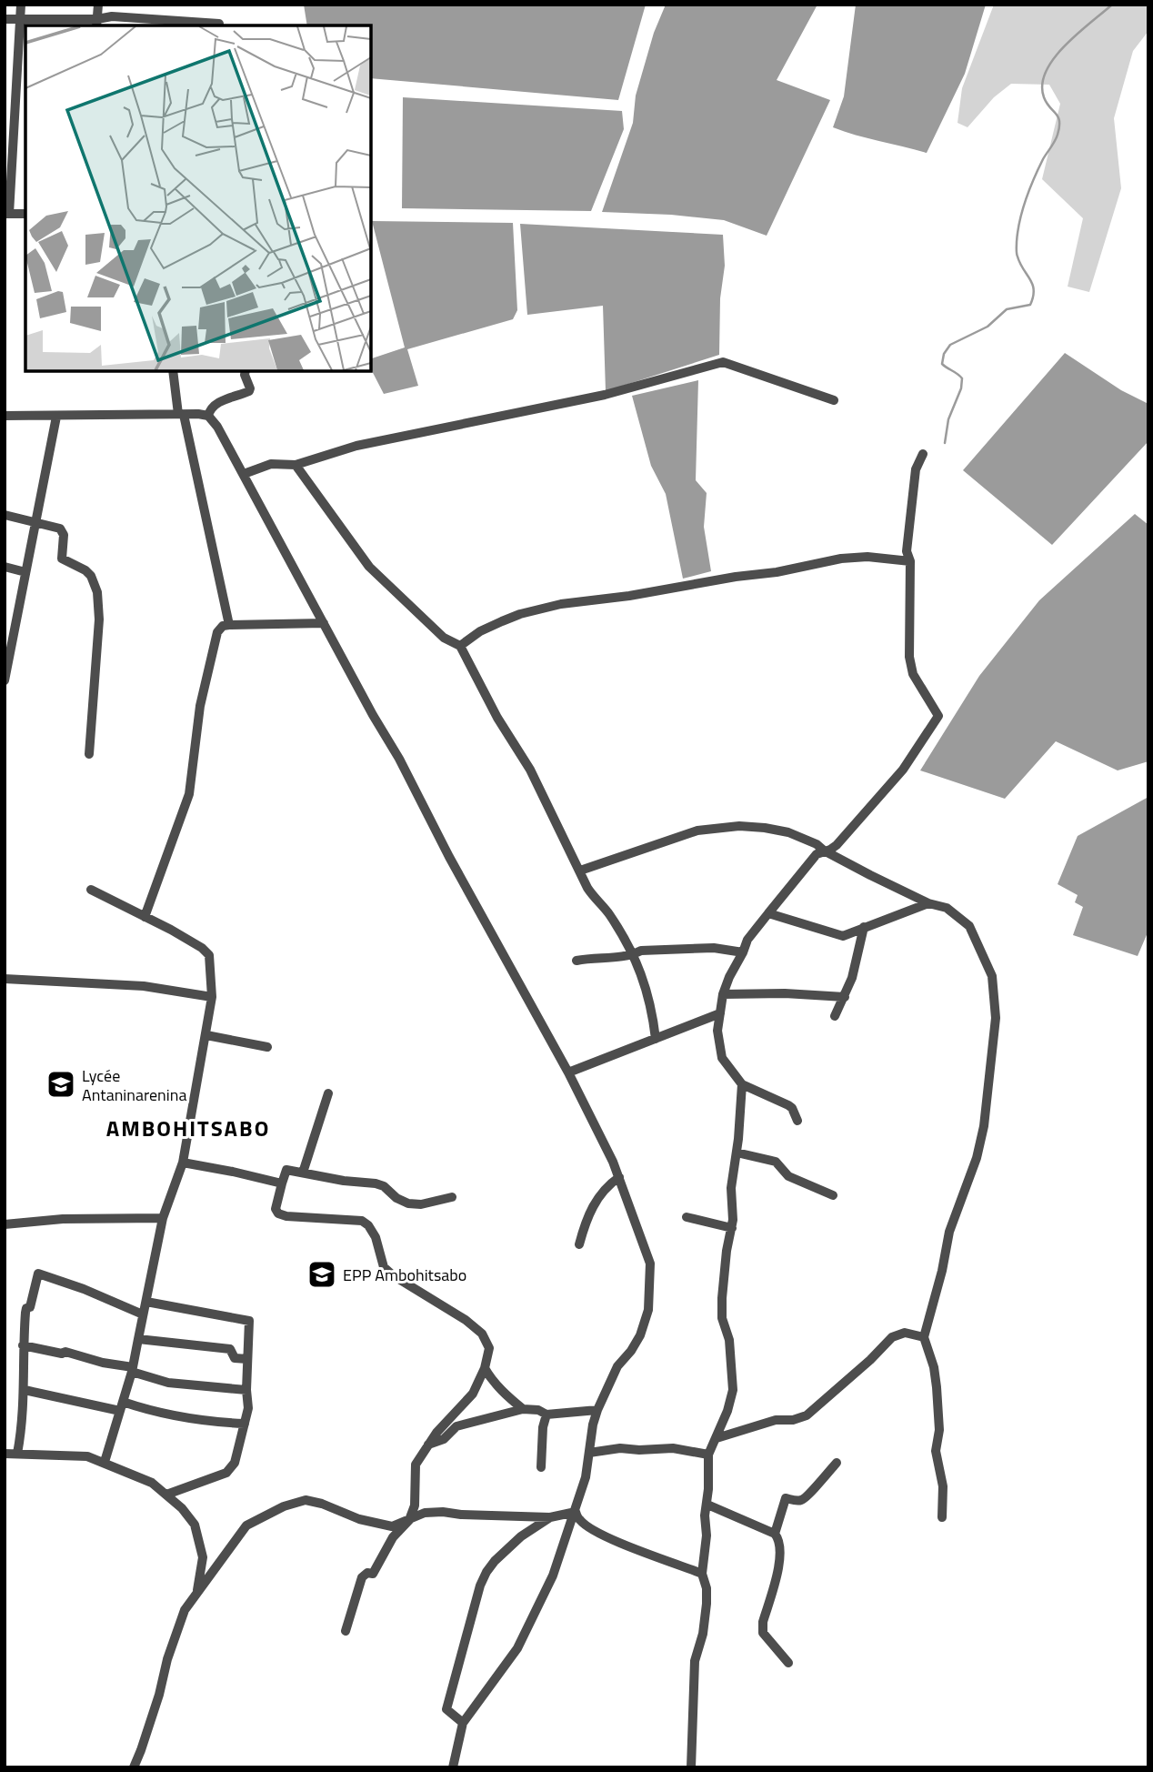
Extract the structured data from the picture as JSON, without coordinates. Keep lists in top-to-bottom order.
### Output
{
  "districts": ["AMBOHITSABO"],
  "places": {
    "school or university": ["Lycée Antaninarenina", "EPP Ambohitsabo"]
  }
}
